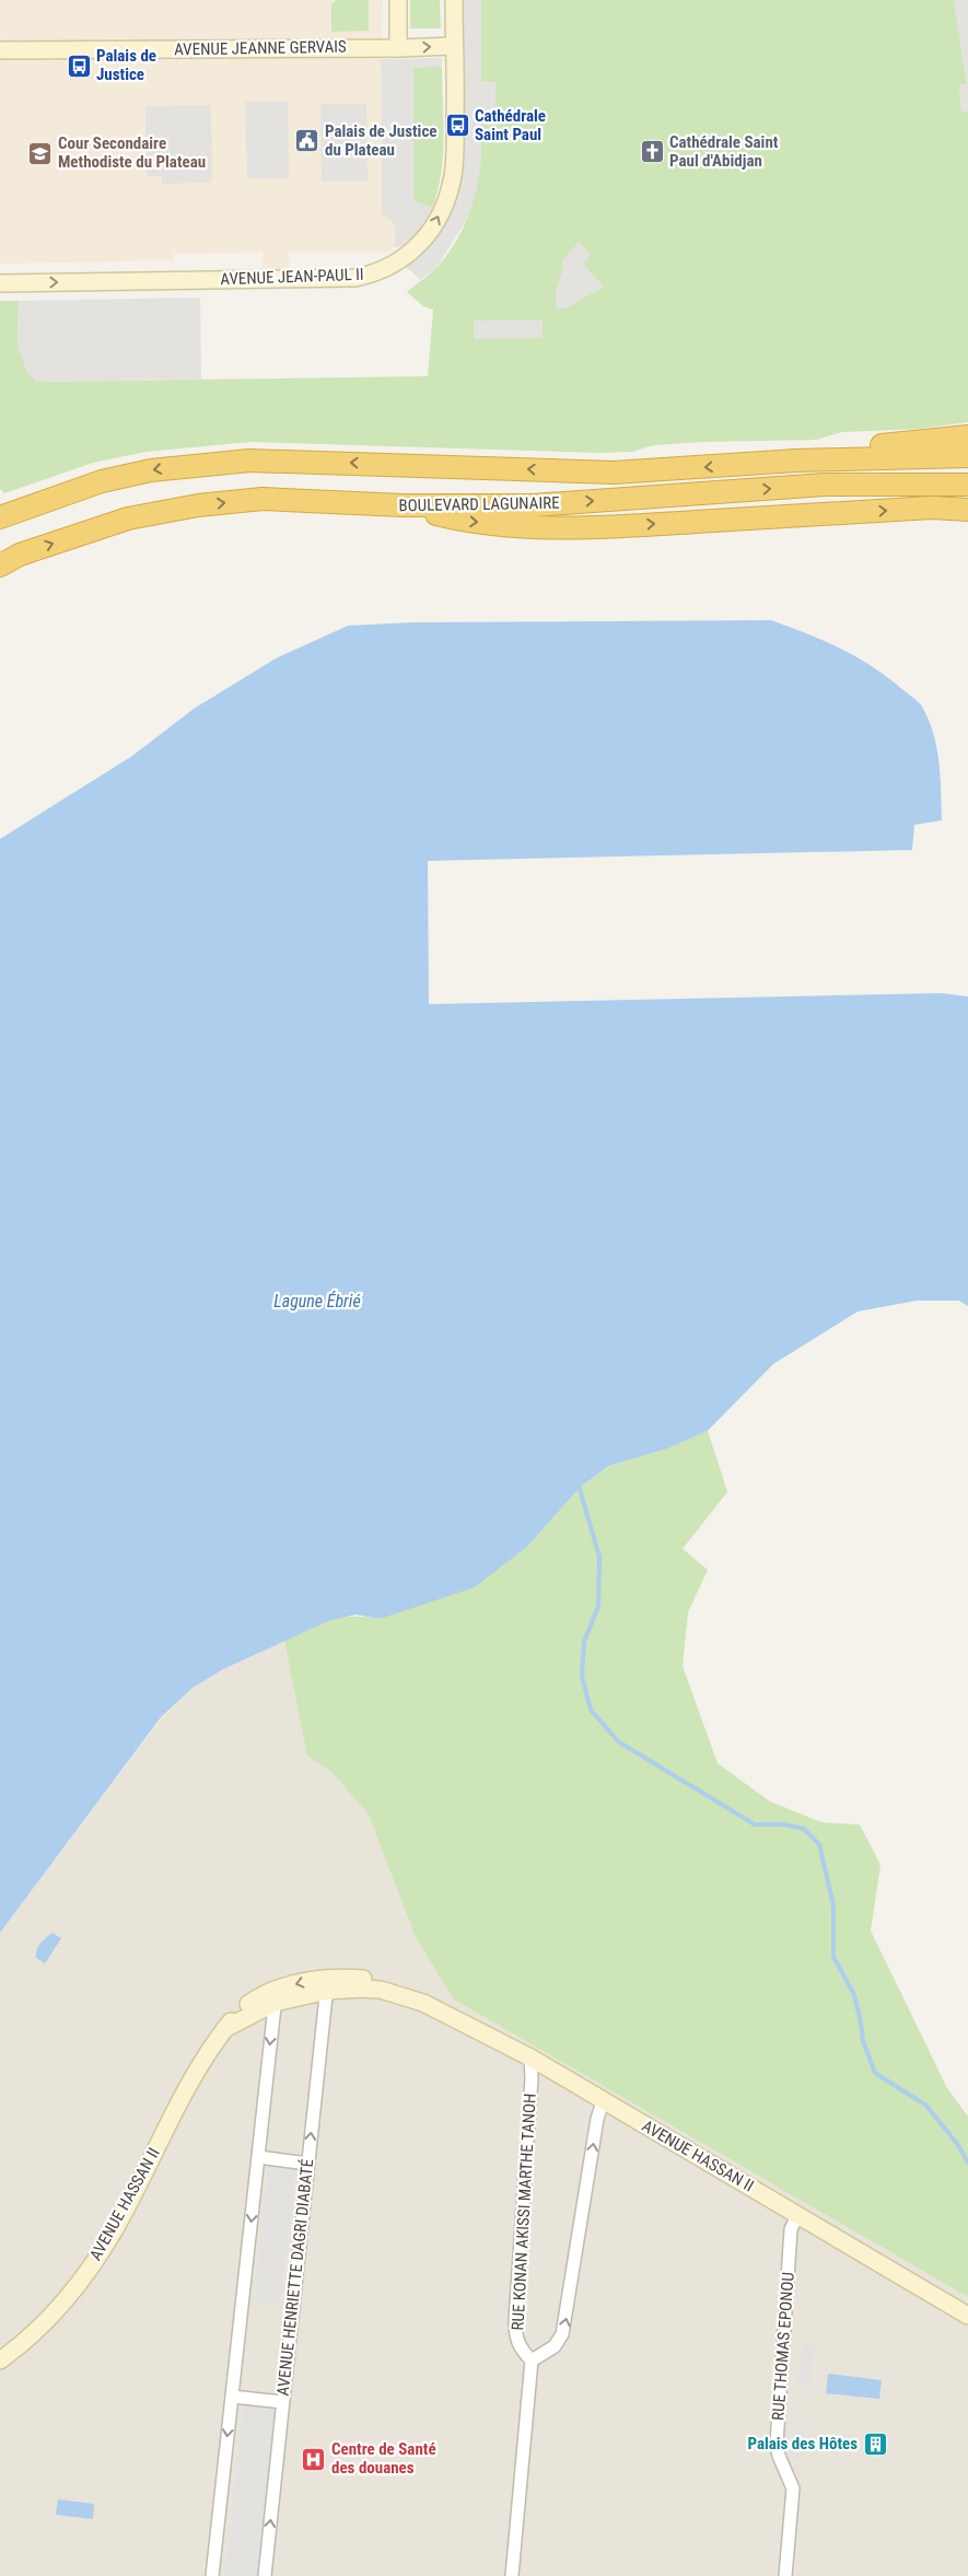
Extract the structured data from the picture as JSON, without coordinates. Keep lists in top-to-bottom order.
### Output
{
  "streets": {
    "highway": ["BOULEVARD LAGUNAIRE"],
    "street": [
      "AVENUE JEANNE GERVAIS",
      "AVENUE JEAN-PAUL II",
      "AVENUE HASSAN II",
      "RUE KONAN AKISSI MARTHE TANOH",
      "AVENUE HENRIETTE DAGRI DIABATÉ",
      "RUE THOMAS EPONOU"
    ]
  },
  "crossings": [
    ["AVENUE JEANNE GERVAIS", "AVENUE JEAN-PAUL II"],
    ["AVENUE HASSAN II", "RUE KONAN AKISSI MARTHE TANOH"],
    ["AVENUE HASSAN II", "AVENUE HENRIETTE DAGRI DIABATÉ"],
    ["AVENUE HASSAN II", "RUE THOMAS EPONOU"]
  ],
  "one_way": ["AVENUE JEAN-PAUL II"],
  "water": ["Lagune Ébrié"],
  "places": {
    "bus stop": ["Palais de Justice", "Cathédrale Saint Paul"],
    "public building": ["Palais de Justice du Plateau"],
    "church": ["Cathédrale Saint Paul d'Abidjan"],
    "school or university": ["Cour Secondaire Methodiste du Plateau"],
    "building": ["Palais des Hôtes"],
    "hospital": ["Centre de Santé des douanes"]
  }
}
